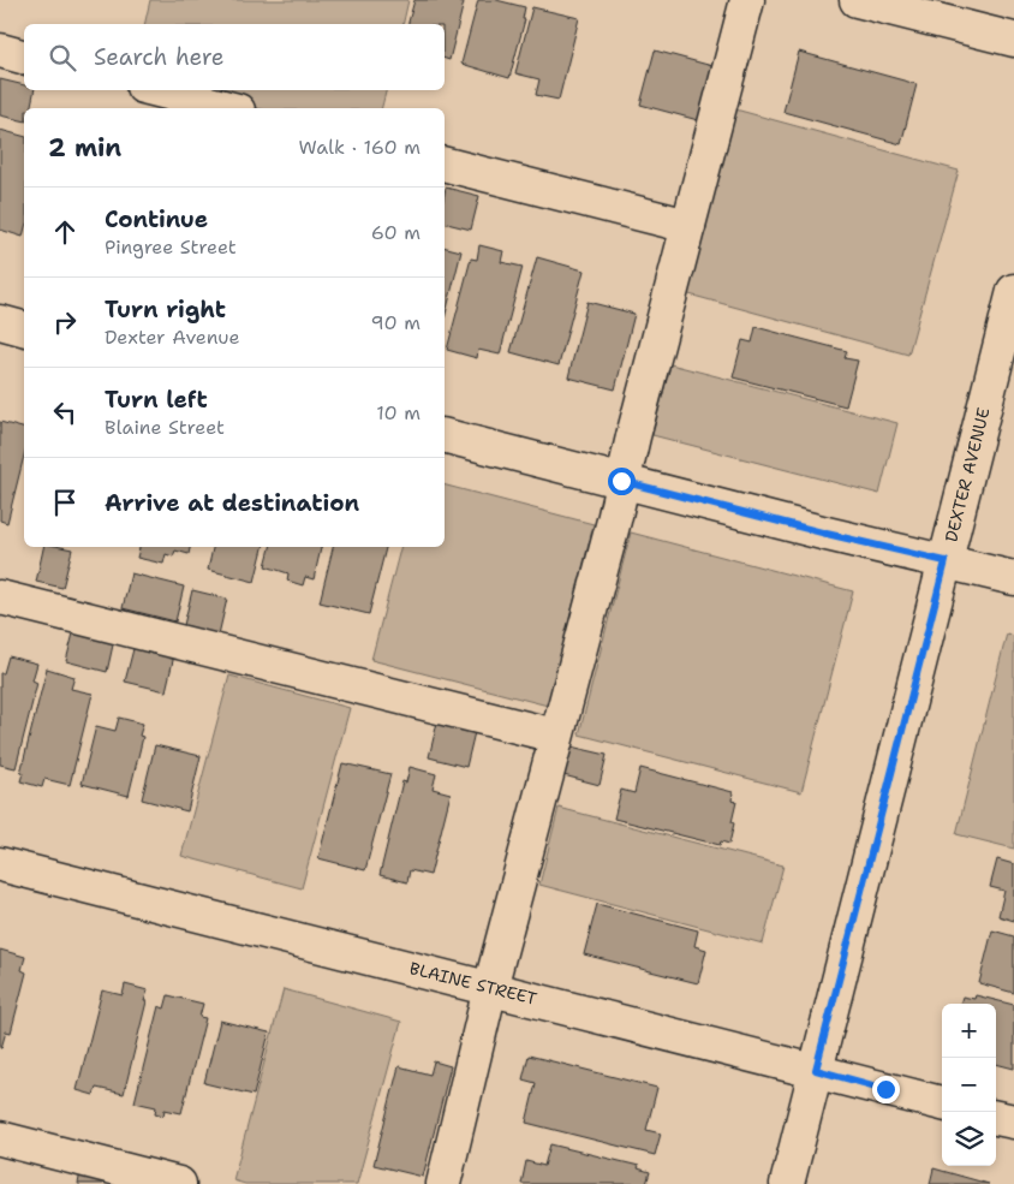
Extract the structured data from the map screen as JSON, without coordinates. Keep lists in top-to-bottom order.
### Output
{
  "streets": {
    "street": ["DEXTER AVENUE", "BLAINE STREET"]
  },
  "crossings": [
    ["DEXTER AVENUE", "BLAINE STREET"]
  ],
  "page": {
    "search": "Search here",
    "heading": ["2 min", "Walk · 160 m"],
    "list": [
      ["Continue", "Pingree Street", "60 m"],
      ["Turn right", "Dexter Avenue", "90 m"],
      ["Turn left", "Blaine Street", "10 m"],
      "Arrive at destination"
    ],
    "map_buttons": ["+", "−"]
  }
}
